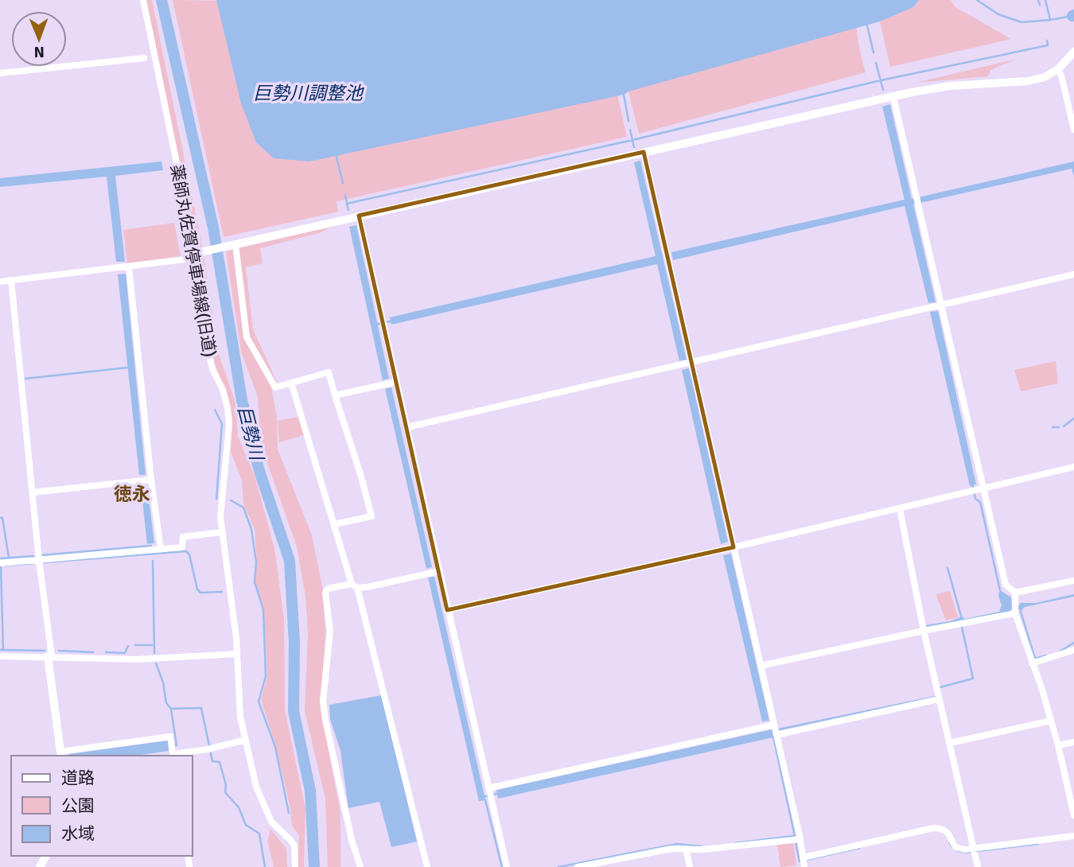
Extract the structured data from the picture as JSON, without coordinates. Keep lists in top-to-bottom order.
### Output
{
  "streets": {
    "street": ["薬師丸佐賀停車場線(旧道)"]
  },
  "districts": ["徳永"],
  "water": ["巨勢川調整池", "巨勢川"],
  "legend": ["道路", "公園", "水域"],
  "north": "bottom"
}
